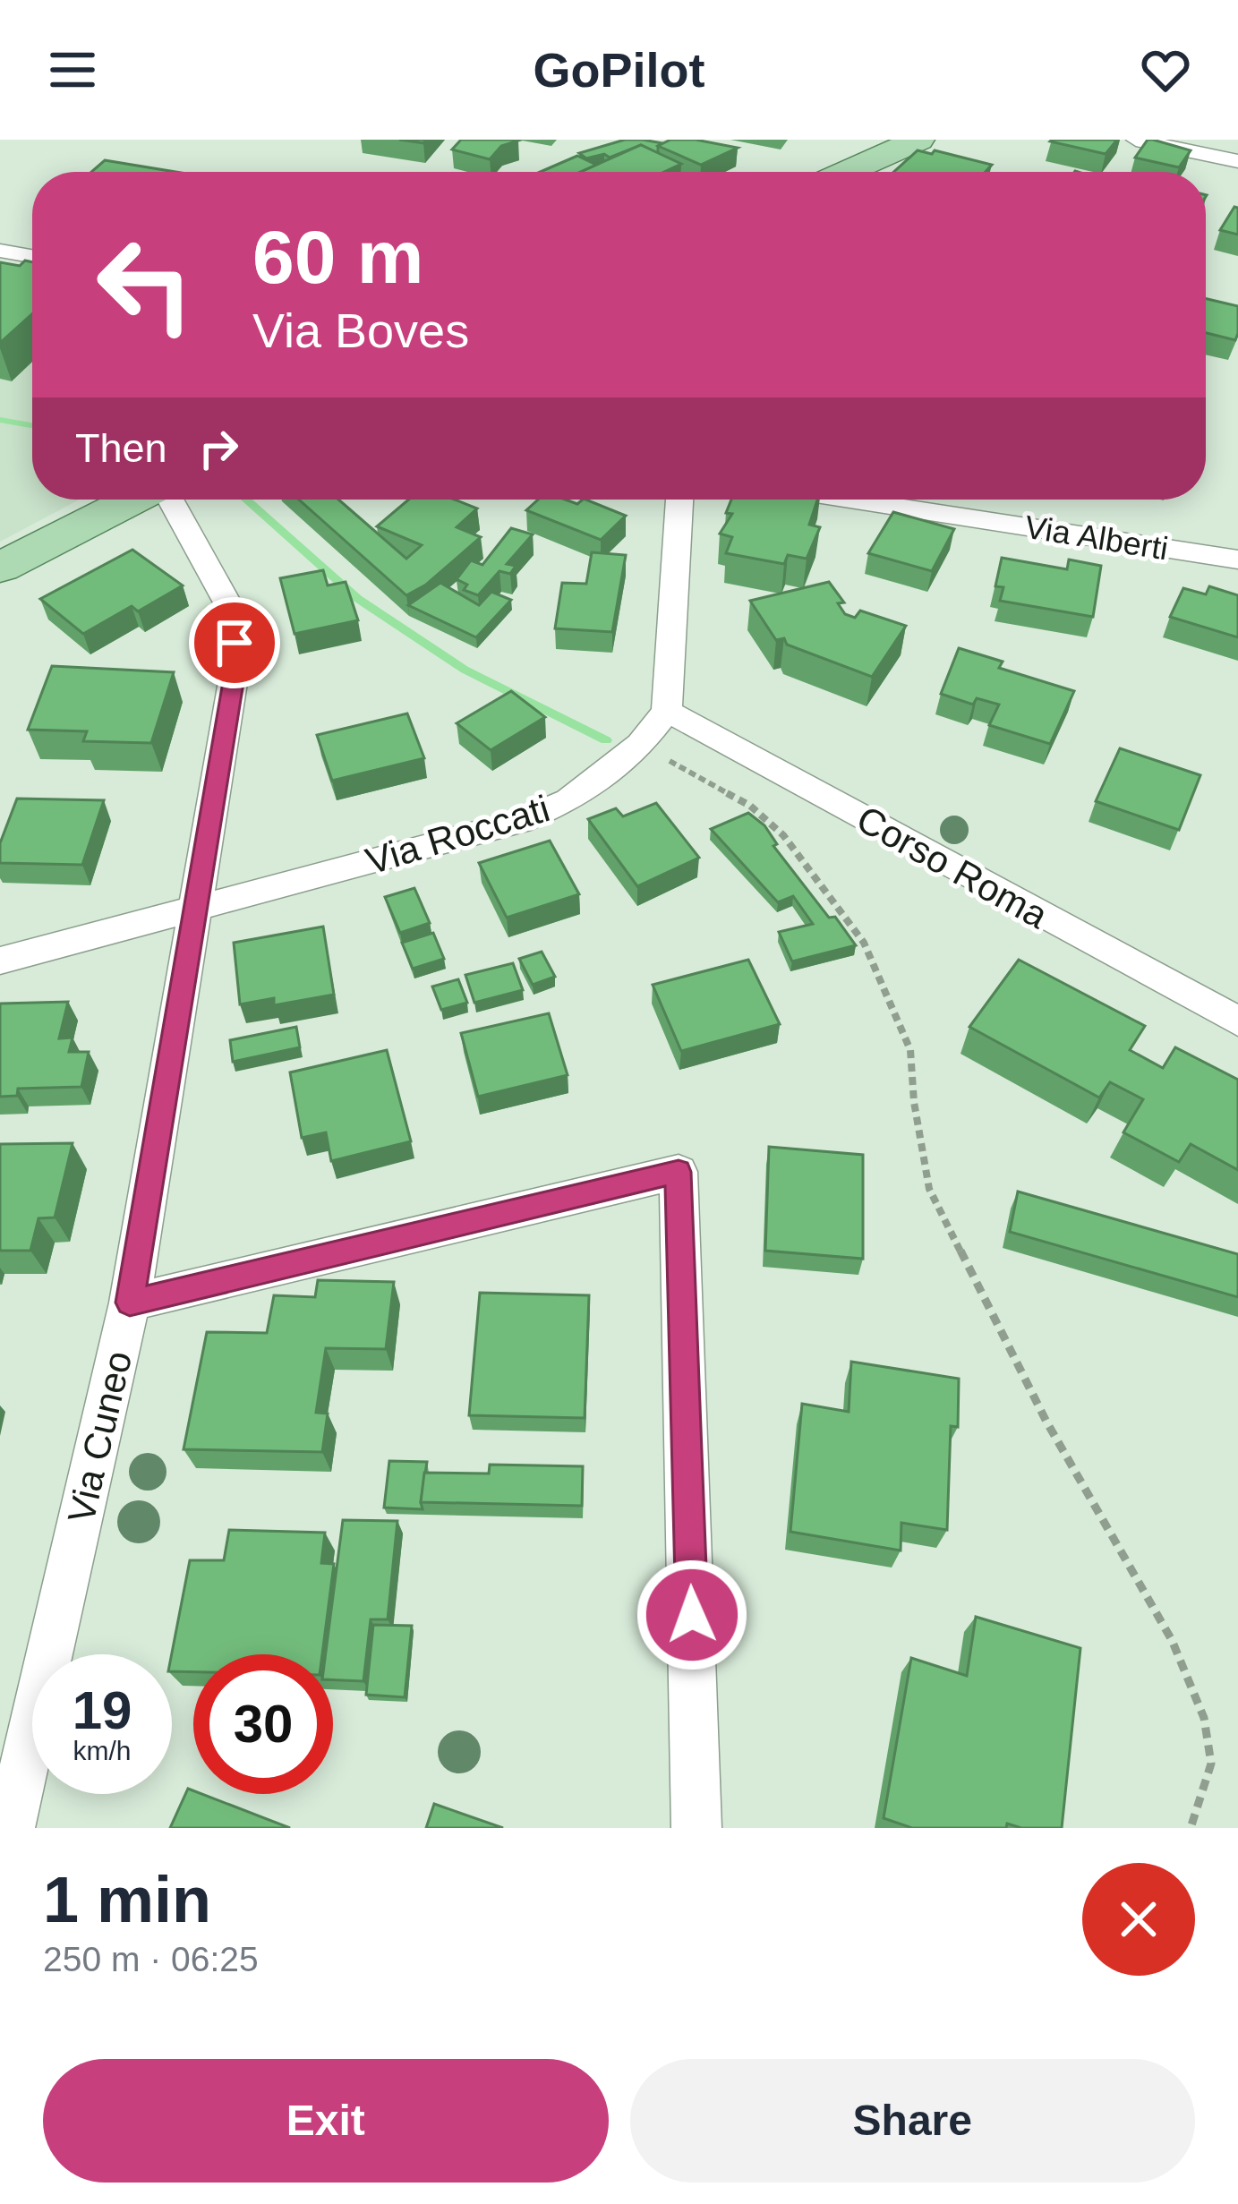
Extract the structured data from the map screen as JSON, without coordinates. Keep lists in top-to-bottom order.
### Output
{
  "streets": {
    "street": [
      "Via Alberti",
      "Via Roccati",
      "Corso Roma",
      "Via Cuneo"
    ]
  },
  "crossings": [
    ["Via Roccati", "Corso Roma"],
    ["Via Roccati", "Via Cuneo"]
  ],
  "page": {
    "header": "GoPilot",
    "turn": ["60 m", "Via Boves"],
    "then": "Then",
    "speed": "19 km/h",
    "limit": "30",
    "heading": ["1 min", "250 m · 06:25"],
    "buttons": ["Exit", "Share"]
  }
}
